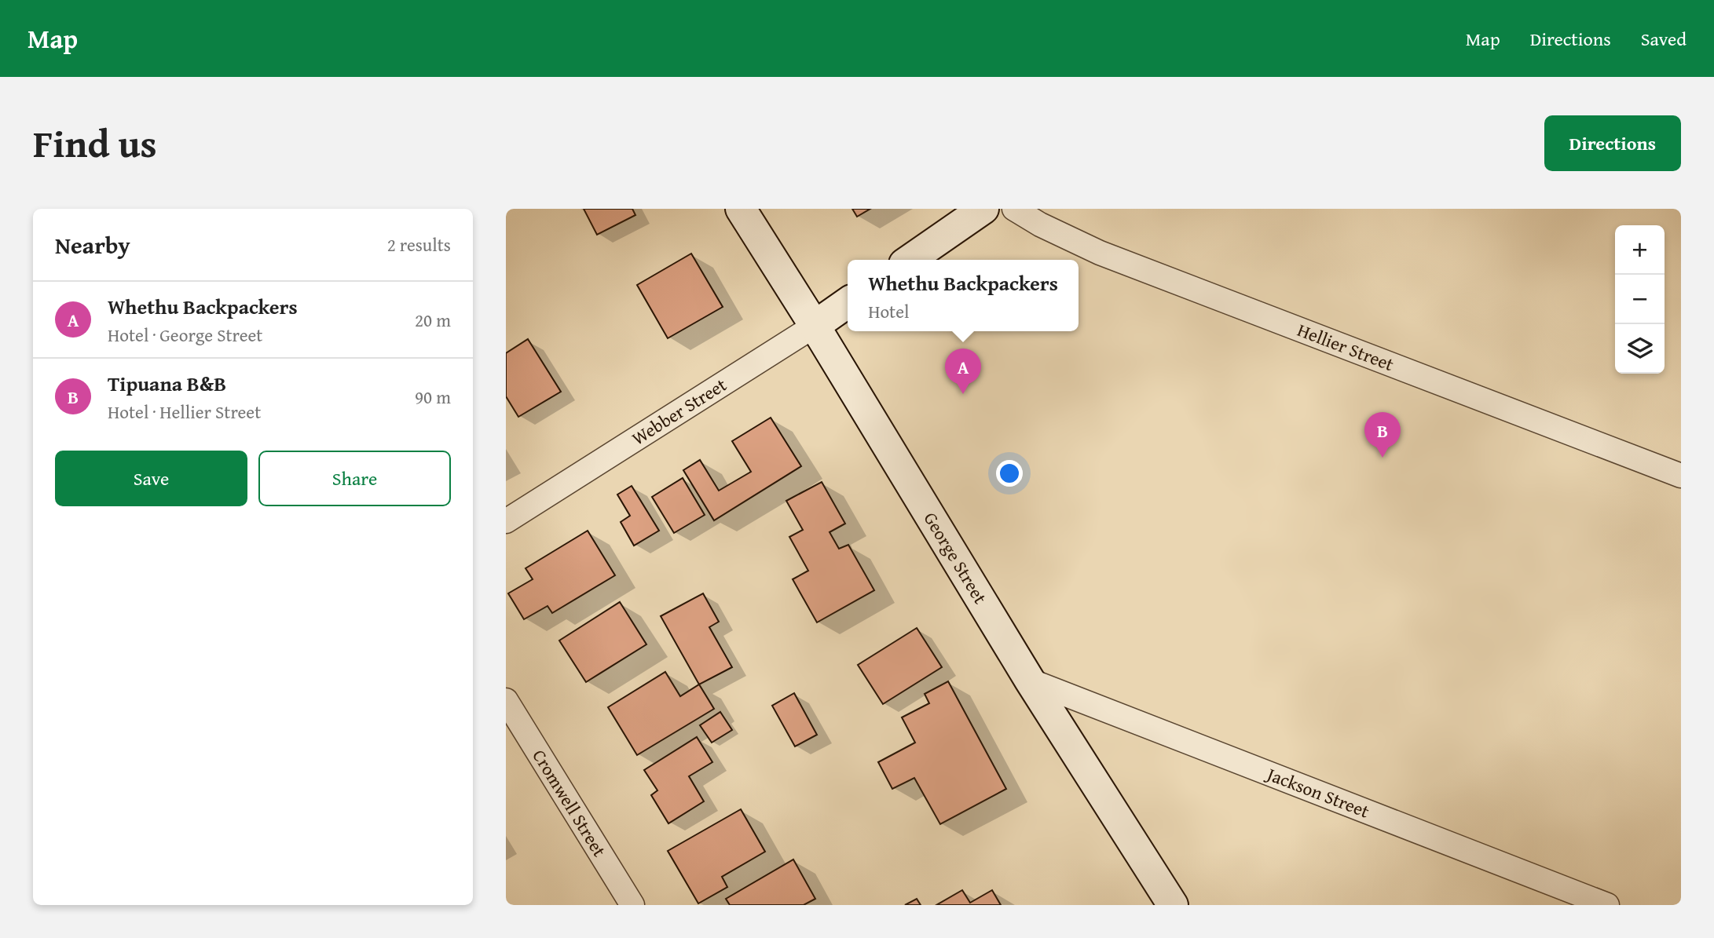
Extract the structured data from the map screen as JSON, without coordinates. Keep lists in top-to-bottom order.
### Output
{
  "streets": {
    "main road": ["Webber Street", "George Street"],
    "street": ["Hellier Street", "Jackson Street", "Cromwell Street"]
  },
  "crossings": [
    ["Webber Street", "George Street"],
    ["George Street", "Jackson Street"]
  ],
  "page": {
    "header": "Map",
    "nav": ["Map", "Directions", "Saved"],
    "title": "Find us",
    "buttons": [
      "Directions",
      ["Save", "Share"]
    ],
    "heading": ["Nearby", "2 results"],
    "map_buttons": ["+", "−"],
    "popup": ["Whethu Backpackers", "Hotel"],
    "list": [
      {
        "mark": "A",
        "name": "Whethu Backpackers",
        "note": "Hotel · George Street",
        "value": "20 m"
      },
      {
        "mark": "B",
        "name": "Tipuana B&B",
        "note": "Hotel · Hellier Street",
        "value": "90 m"
      }
    ],
    "pins": ["A", "B"]
  }
}
